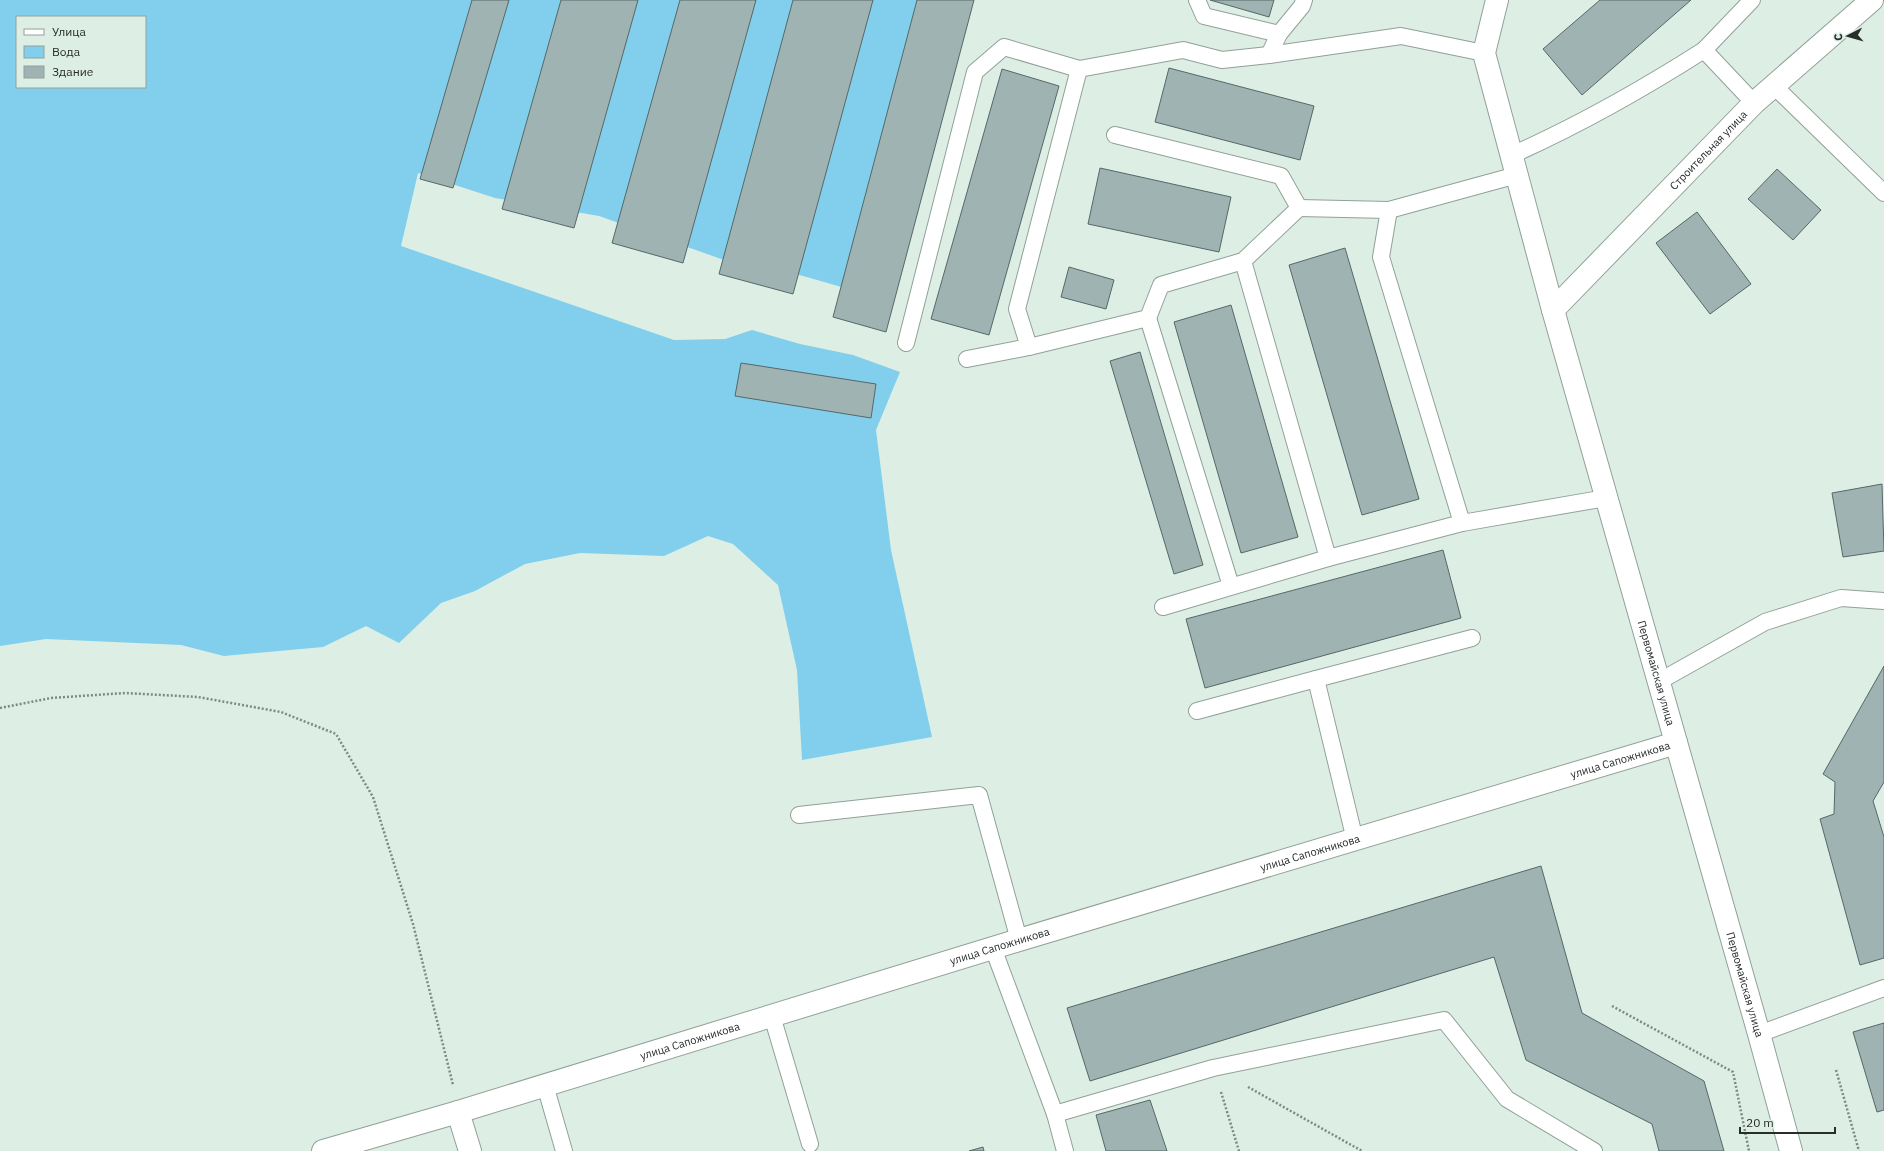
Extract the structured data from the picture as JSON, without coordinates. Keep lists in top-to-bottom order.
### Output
{
  "streets": {
    "street": ["Строительная улица", "Первомайская улица", "улица Сапожникова"]
  },
  "crossings": [
    ["Строительная улица", "Первомайская улица"],
    ["Первомайская улица", "улица Сапожникова"]
  ],
  "legend": ["Улица", "Вода", "Здание"],
  "scale_bar": "20 m",
  "north": "left"
}
